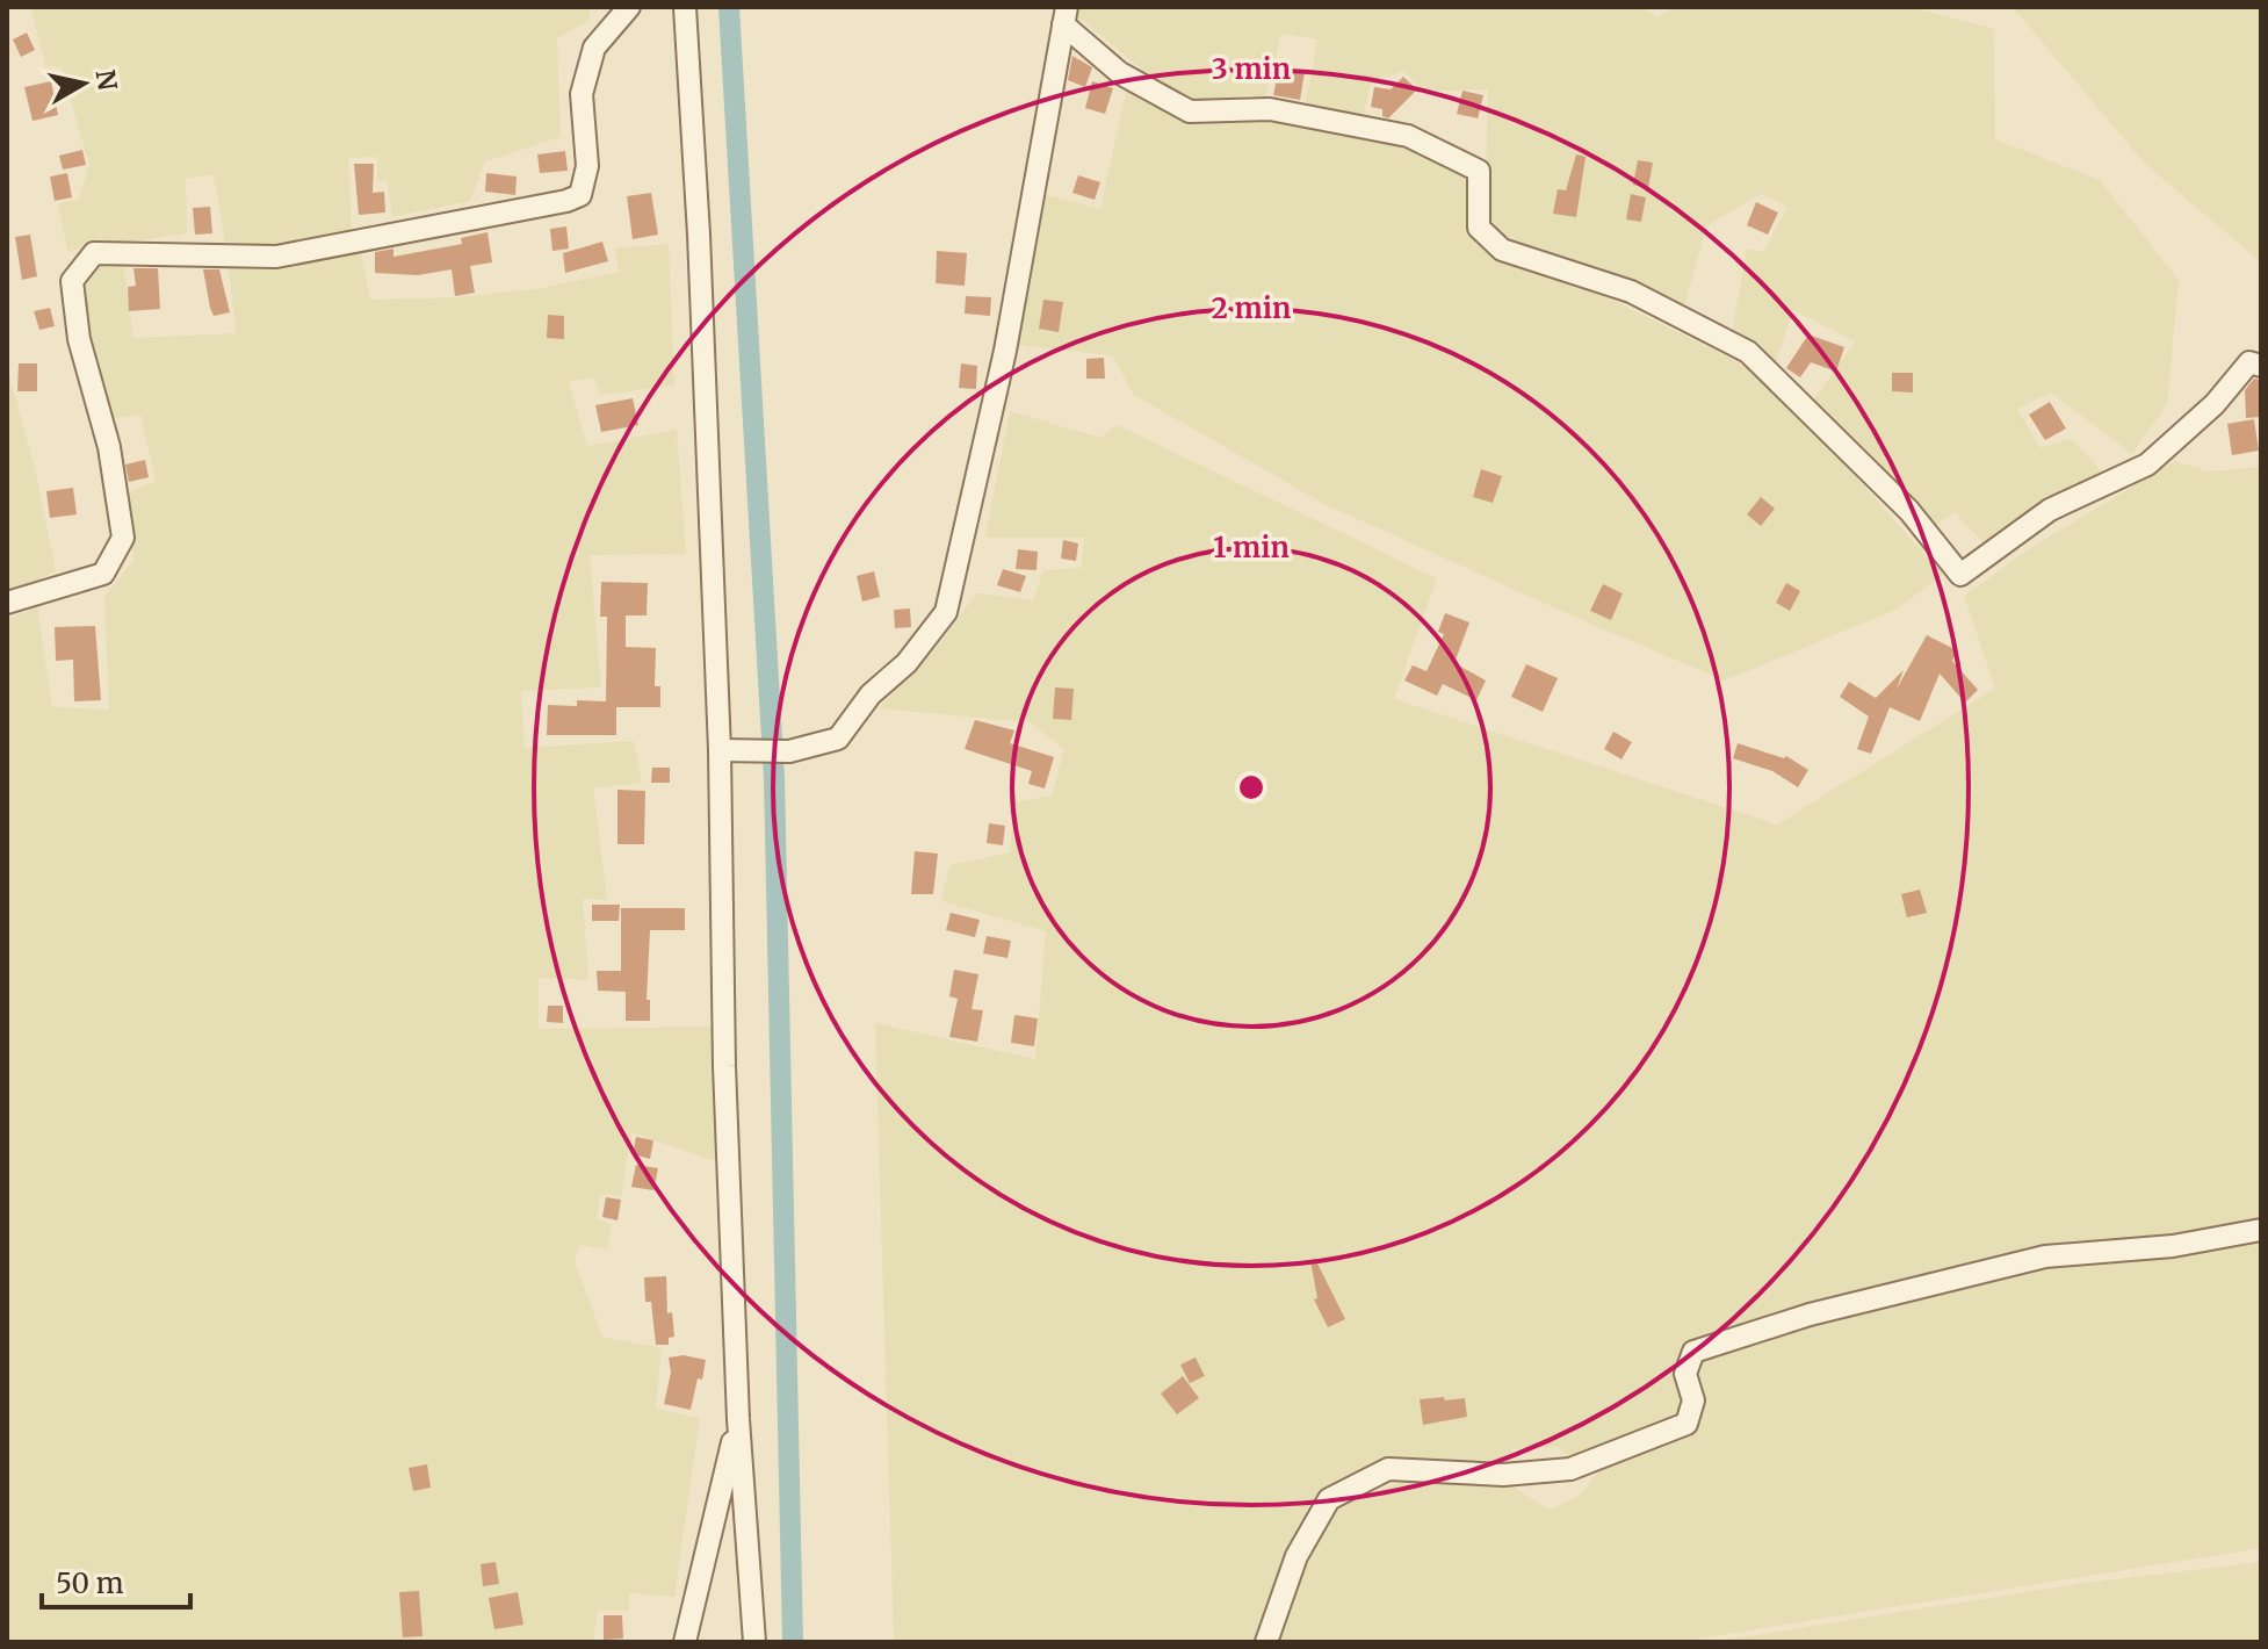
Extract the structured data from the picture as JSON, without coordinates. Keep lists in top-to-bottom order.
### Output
{
  "scale_bar": "50 m",
  "north": "right",
  "rings": ["3 min", "2 min", "1 min"]
}
